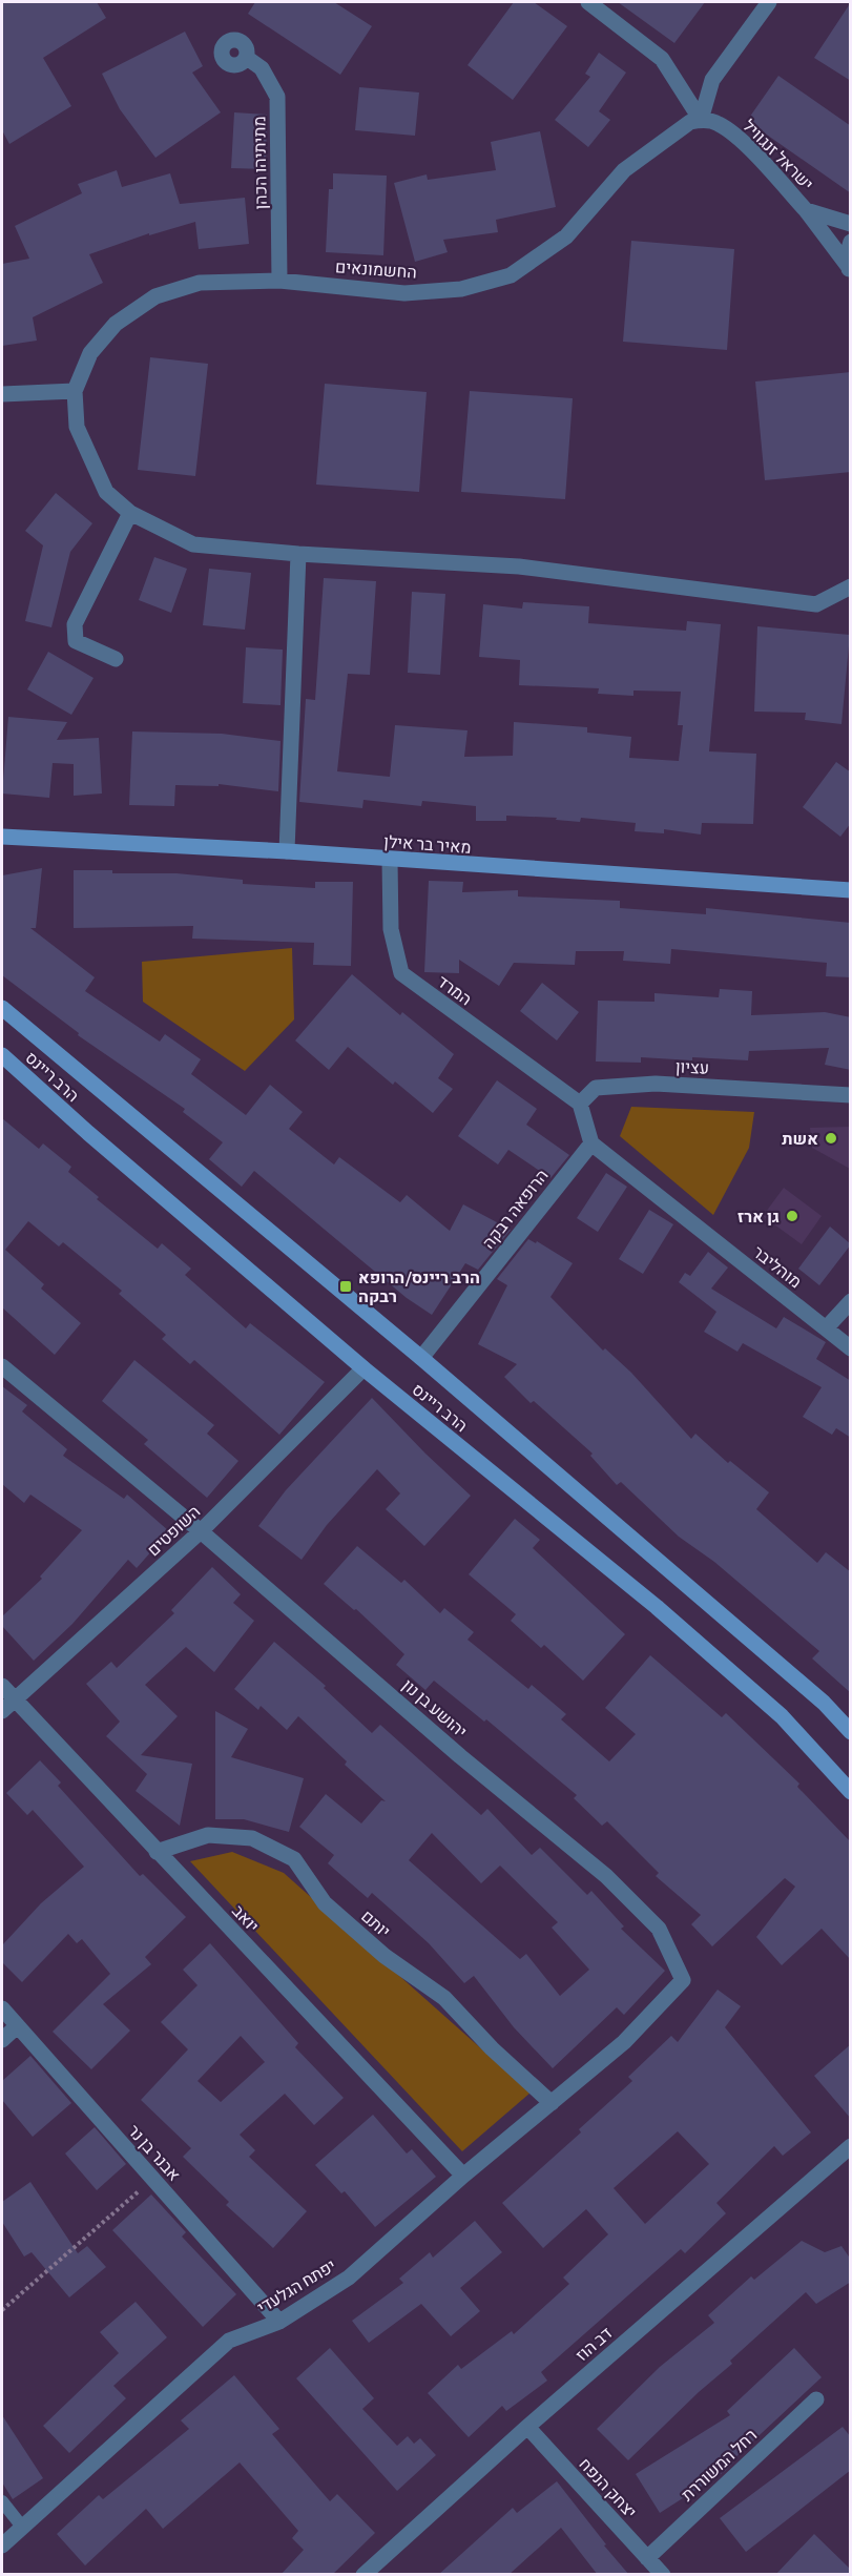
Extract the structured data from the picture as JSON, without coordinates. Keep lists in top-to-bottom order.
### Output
{
  "streets": {
    "main road": ["מאיר בר אילן", "הרב ריינס"],
    "street": [
      "ישראל זנגוויל",
      "מתיתיהו הכהן",
      "החשמונאים",
      "המרד",
      "עציון",
      "הרופאה רבקה",
      "מוהליבר",
      "השופטים",
      "יהושע בן נון",
      "יואב",
      "יותם",
      "אבנר בן נר",
      "יפתח הגלעדי",
      "דב הוז",
      "רחל המשוררת",
      "יצחק הנפח"
    ]
  },
  "crossings": [
    ["ישראל זנגוויל", "החשמונאים"],
    ["מתיתיהו הכהן", "החשמונאים"],
    ["מאיר בר אילן", "המרד"],
    ["המרד", "עציון"],
    ["הרב ריינס", "הרופאה רבקה"],
    ["הרב ריינס", "השופטים"],
    ["הרופאה רבקה", "מוהליבר"],
    ["השופטים", "יהושע בן נון"],
    ["השופטים", "יואב"],
    ["יהושע בן נון", "יותם"],
    ["יהושע בן נון", "יפתח הגלעדי"],
    ["יואב", "יותם"],
    ["יואב", "יפתח הגלעדי"],
    ["יותם", "יפתח הגלעדי"],
    ["אבנר בן נר", "יפתח הגלעדי"],
    ["דב הוז", "יצחק הנפח"],
    ["רחל המשוררת", "יצחק הנפח"]
  ],
  "places": {
    "other": ["אשת", "גן ארז"],
    "transit": ["הרב ריינס/הרופא רבקה"]
  }
}
